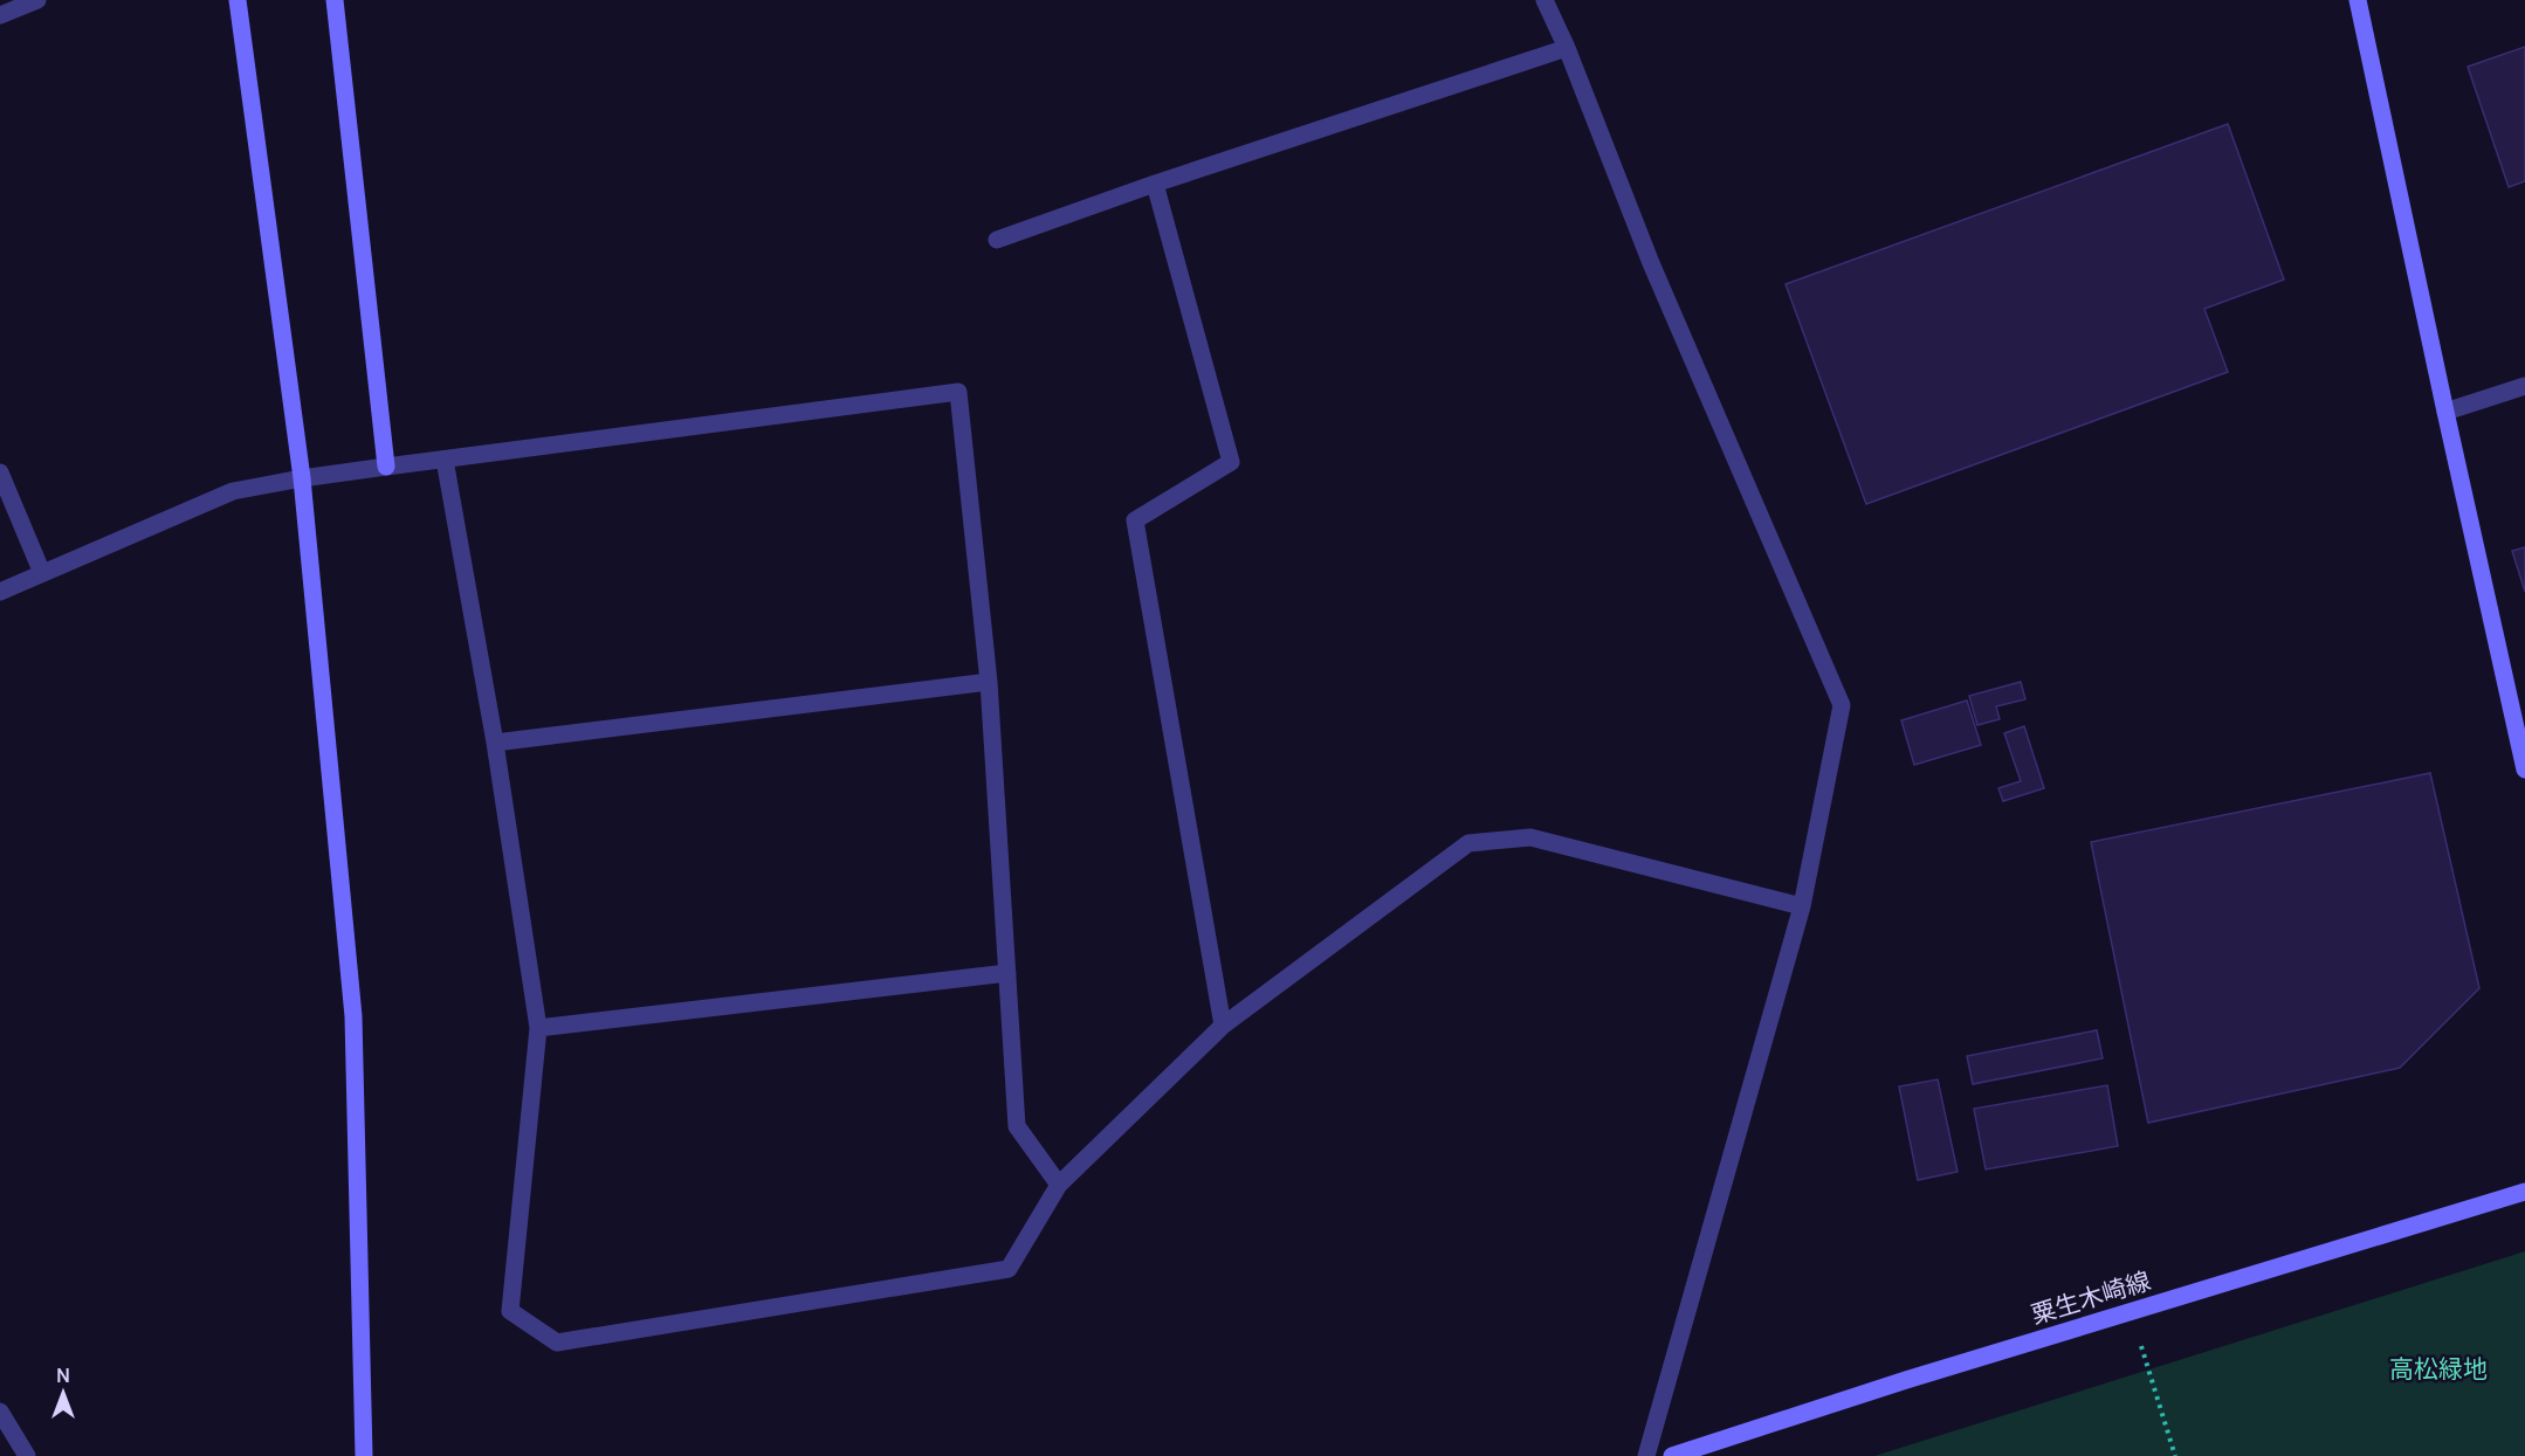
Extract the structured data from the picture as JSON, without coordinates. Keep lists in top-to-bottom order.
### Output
{
  "streets": {
    "street": ["粟生木崎線"]
  },
  "parks": ["高松緑地"],
  "north": "top"
}
